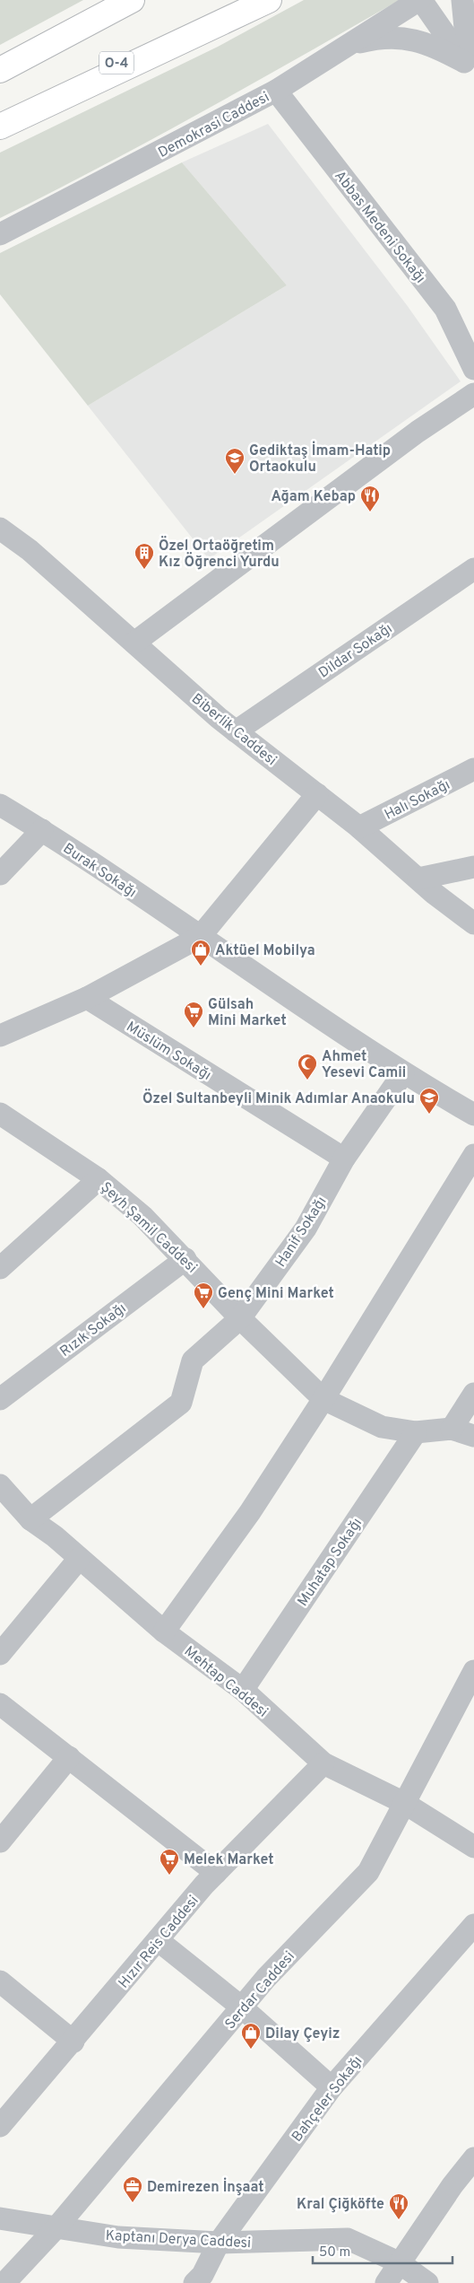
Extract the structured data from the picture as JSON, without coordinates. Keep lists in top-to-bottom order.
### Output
{
  "streets": {
    "highway": ["O-4"],
    "street": [
      "Demokrasi Caddesi",
      "Abbas Medeni Sokağı",
      "Dildar Sokağı",
      "Biberlik Caddesi",
      "Halı Sokağı",
      "Burak Sokağı",
      "Müslüm Sokağı",
      "Şeyh Şamil Caddesi",
      "Hanif Sokağı",
      "Rızık Sokağı",
      "Muhatap Sokağı",
      "Mehtap Caddesi",
      "Hızır Reis Caddesi",
      "Serdar Caddesi",
      "Bahçeler Sokağı",
      "Kaptanı Derya Caddesi"
    ]
  },
  "crossings": [
    ["Demokrasi Caddesi", "Abbas Medeni Sokağı"],
    ["Dildar Sokağı", "Biberlik Caddesi"],
    ["Biberlik Caddesi", "Halı Sokağı"],
    ["Burak Sokağı", "Hanif Sokağı"],
    ["Müslüm Sokağı", "Hanif Sokağı"],
    ["Şeyh Şamil Caddesi", "Hanif Sokağı"],
    ["Şeyh Şamil Caddesi", "Rızık Sokağı"],
    ["Şeyh Şamil Caddesi", "Muhatap Sokağı"],
    ["Hanif Sokağı", "Mehtap Caddesi"],
    ["Muhatap Sokağı", "Mehtap Caddesi"],
    ["Mehtap Caddesi", "Hızır Reis Caddesi"],
    ["Mehtap Caddesi", "Serdar Caddesi"],
    ["Serdar Caddesi", "Kaptanı Derya Caddesi"],
    ["Bahçeler Sokağı", "Kaptanı Derya Caddesi"]
  ],
  "places": {
    "school or university": ["Gediktaş İmam-Hatip Ortaokulu", "Özel Sultanbeyli Minik Adımlar Anaokulu"],
    "restaurant": ["Ağam Kebap", "Kral Çiğköfte"],
    "building": ["Özel Ortaöğretim Kız Öğrenci Yurdu"],
    "shop": ["Aktüel Mobilya", "Dilay Çeyiz"],
    "supermarket": ["Gülsah Mini Market", "Genç Mini Market", "Melek Market"],
    "mosque": ["Ahmet Yesevi Camii"],
    "office": ["Demirezen İnşaat"]
  },
  "scale_bar": "50 m"
}
